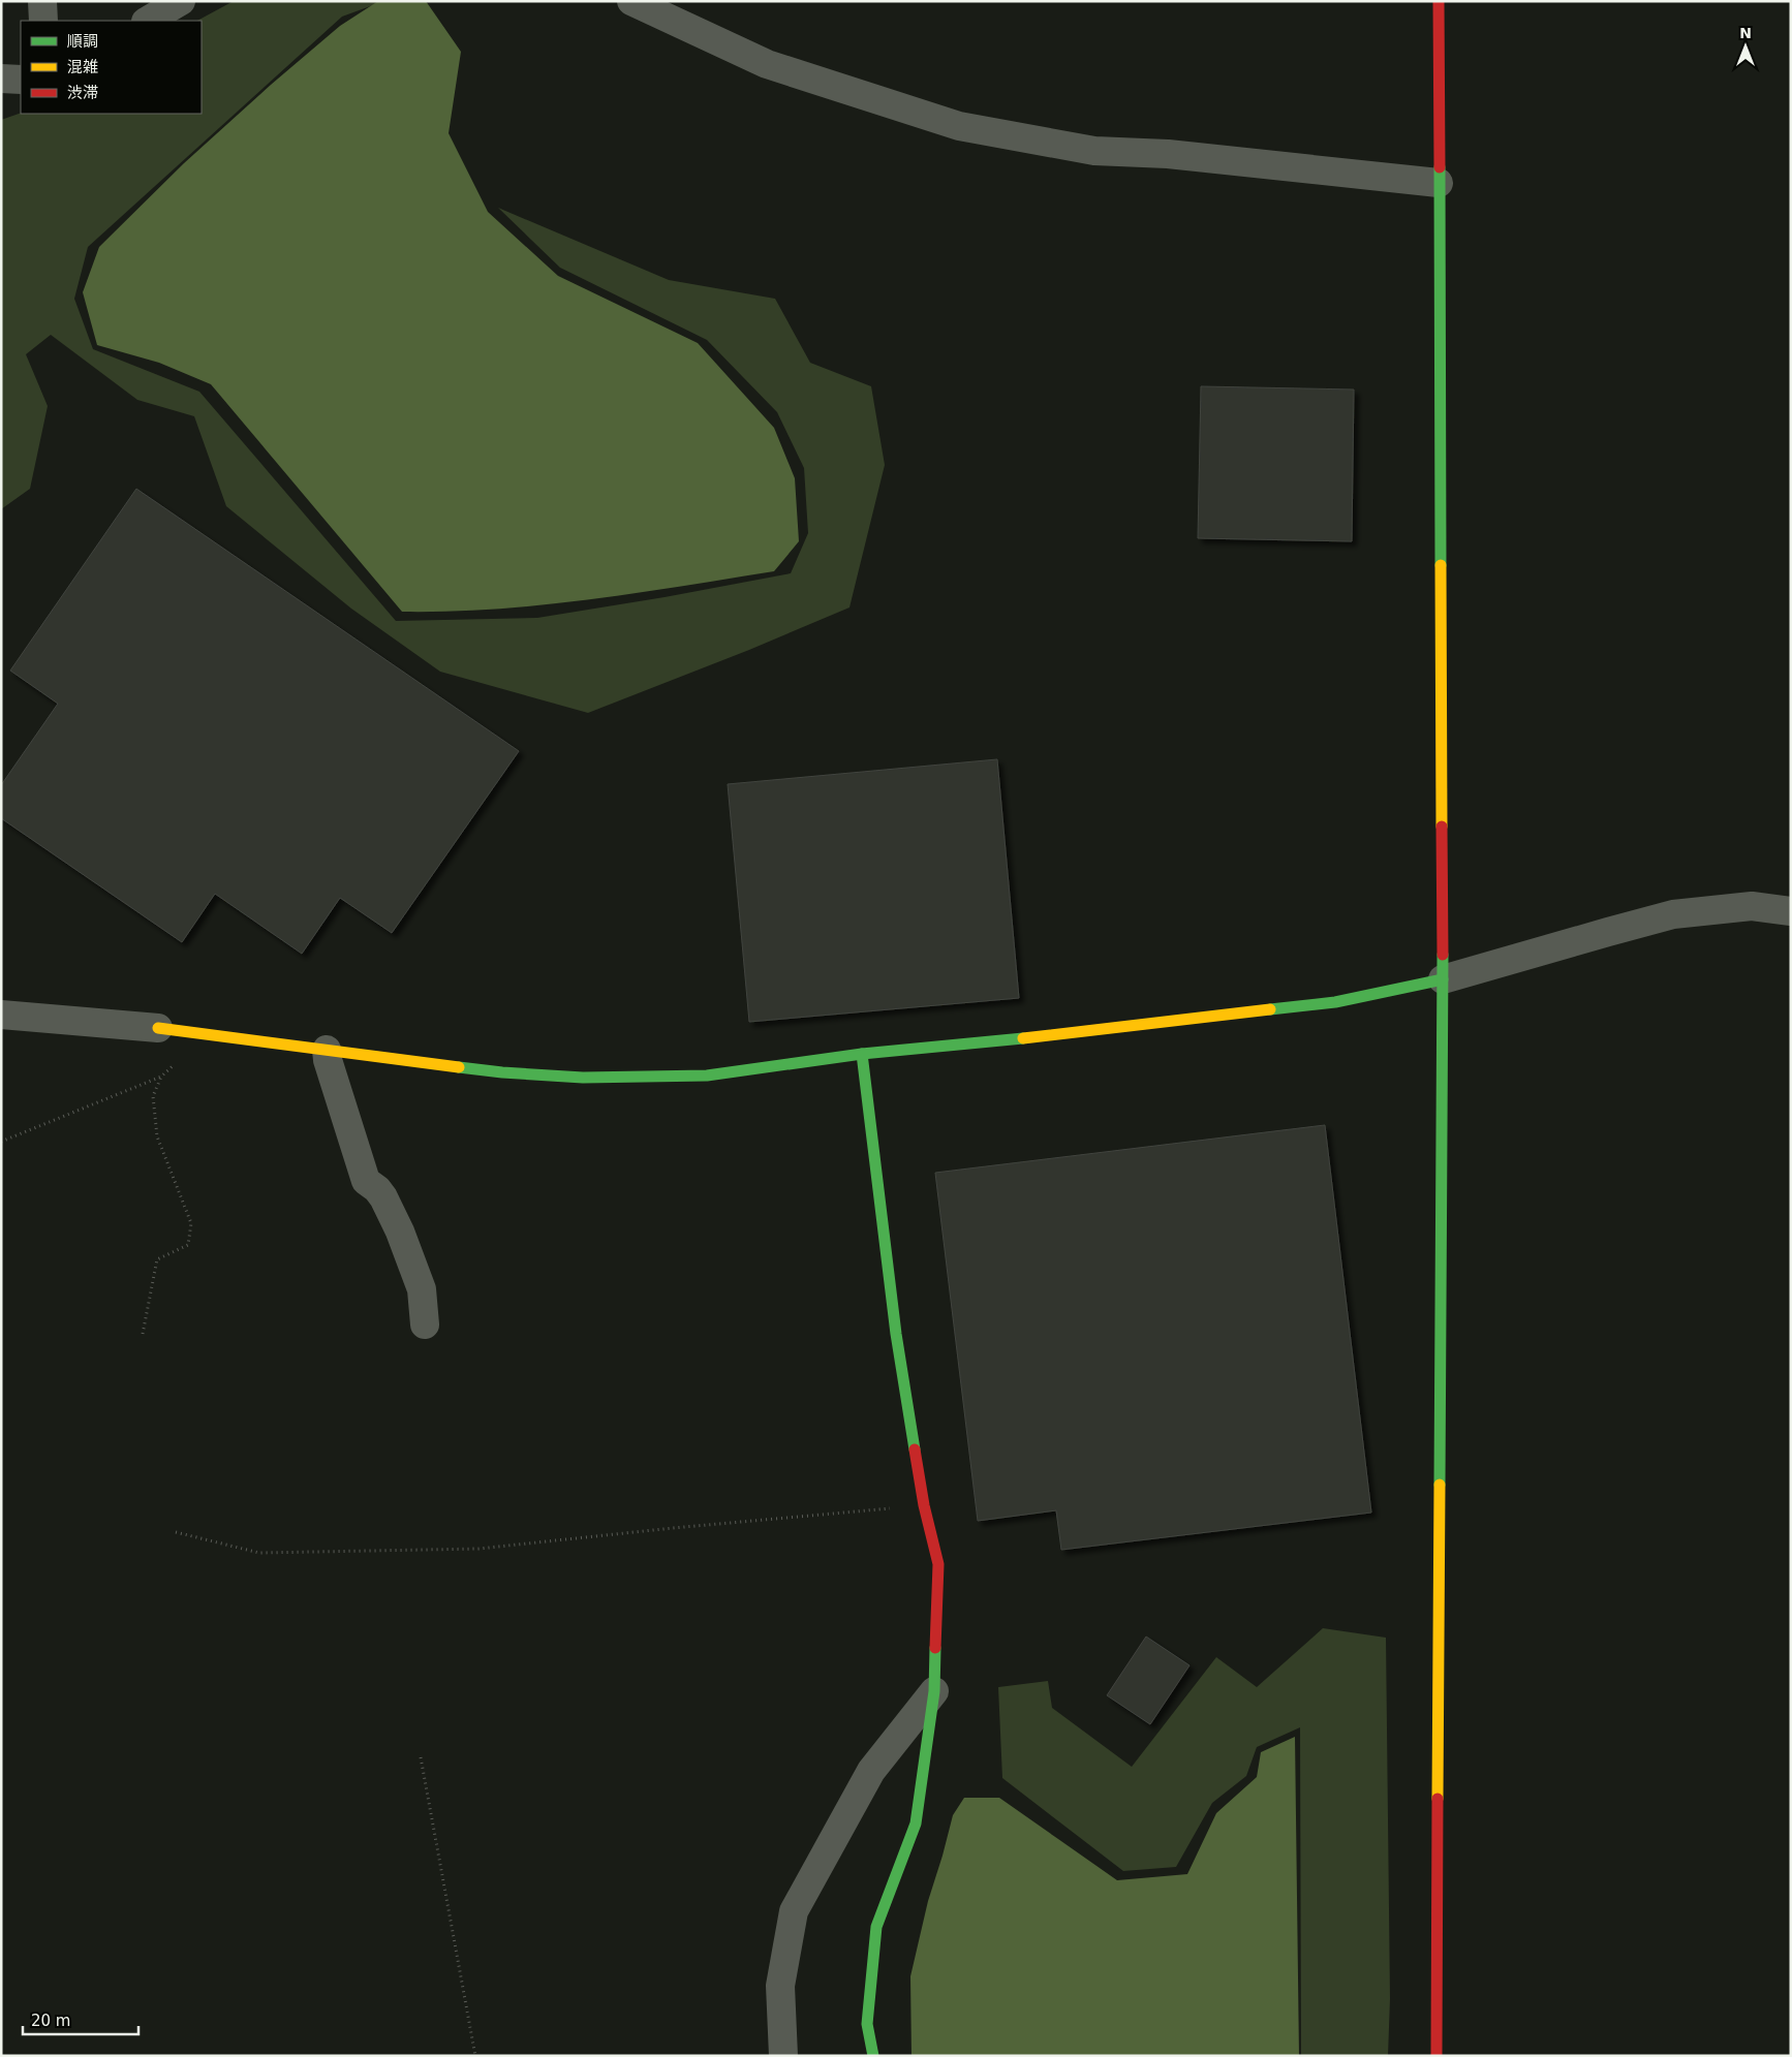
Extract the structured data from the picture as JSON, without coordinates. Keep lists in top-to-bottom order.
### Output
{
  "legend": ["順調", "混雑", "渋滞"],
  "scale_bar": "20 m",
  "north": "top"
}
